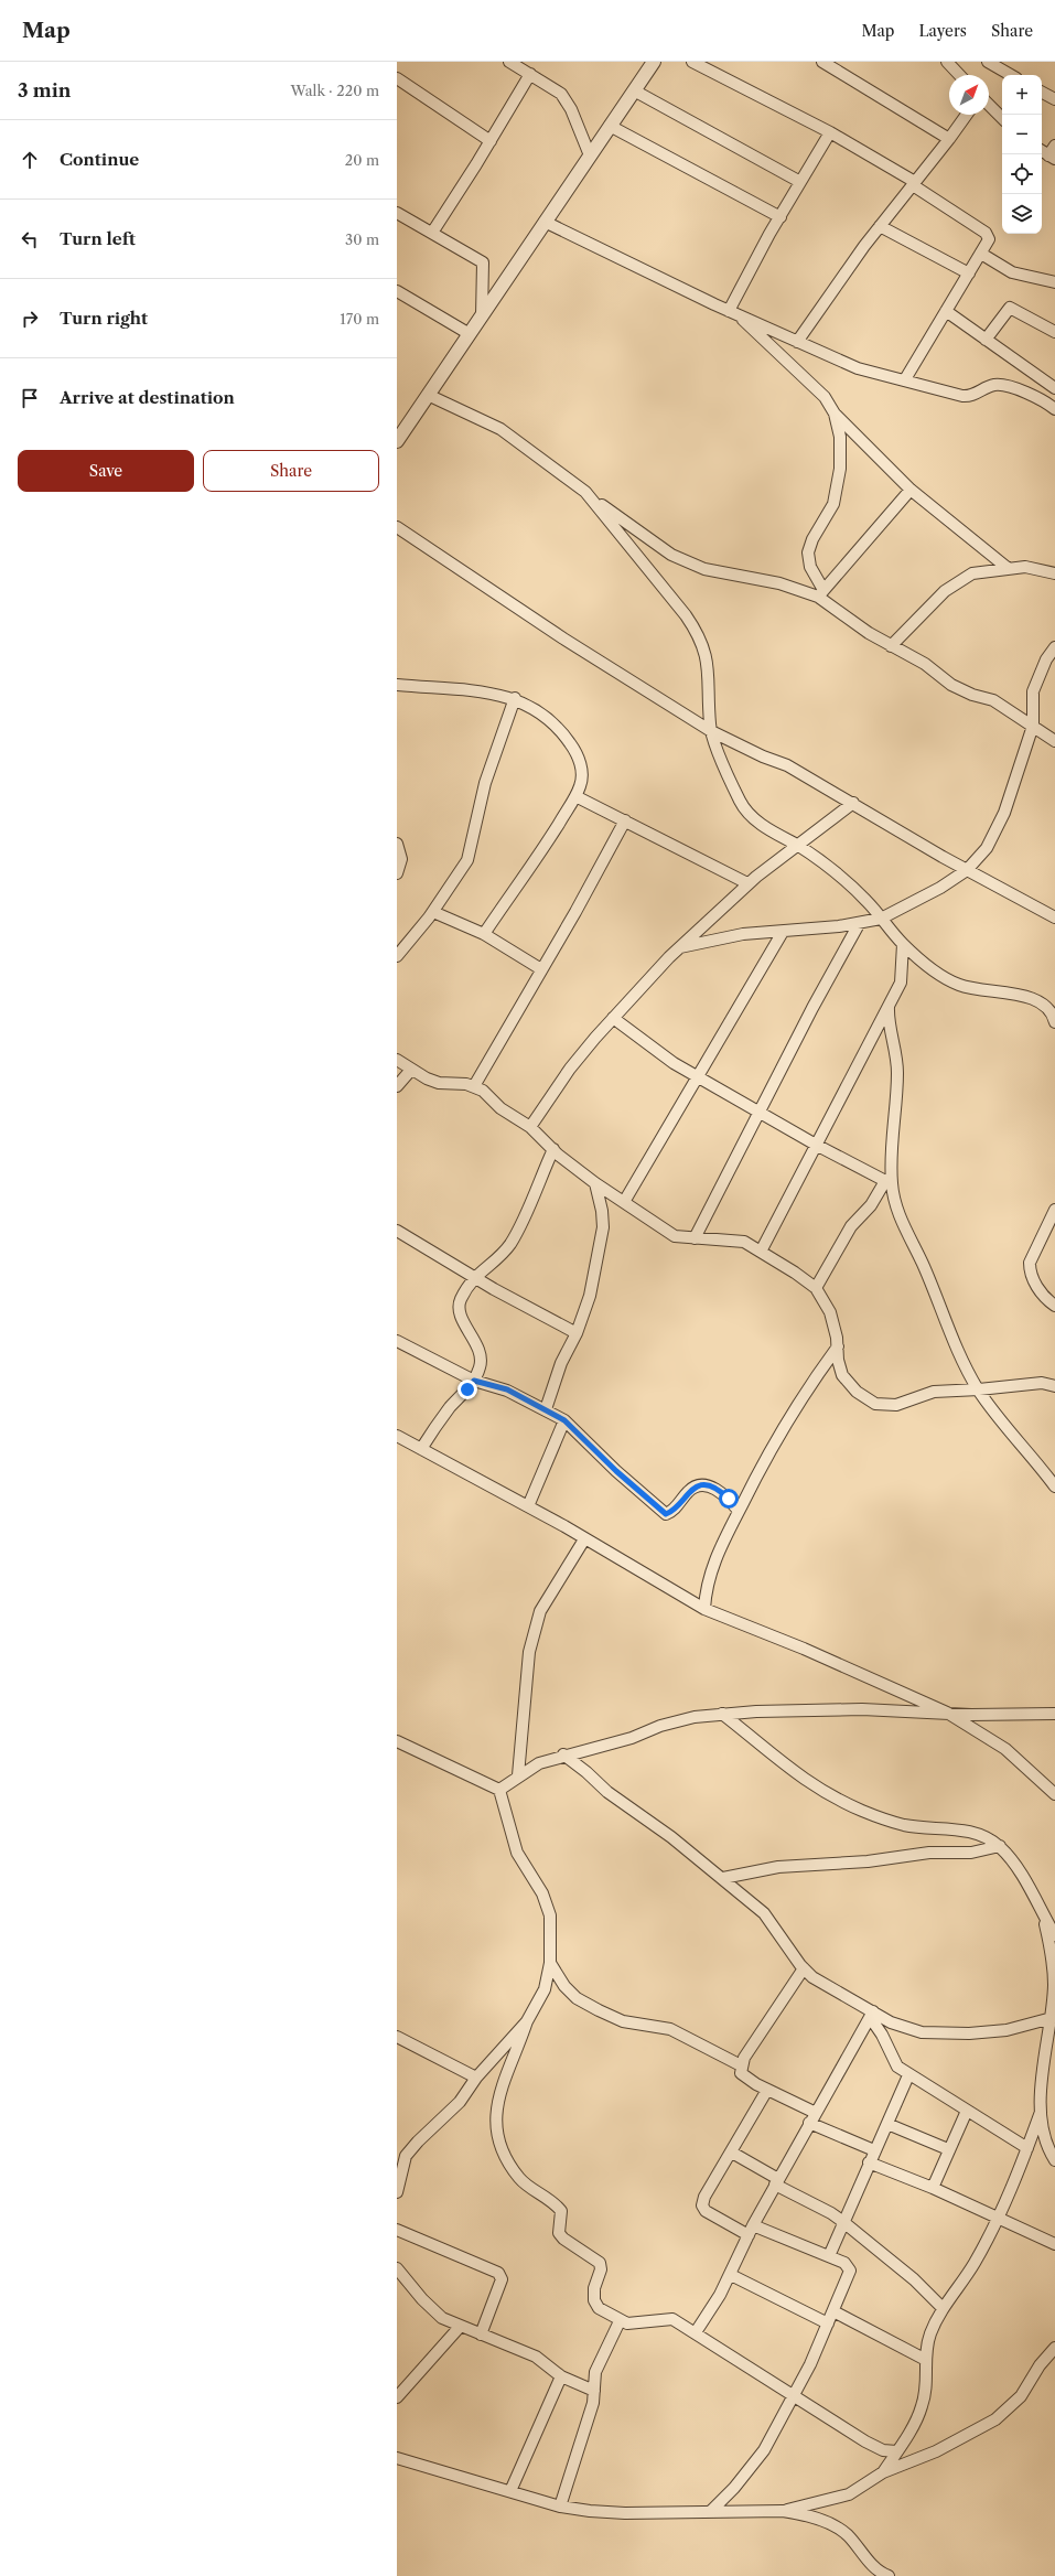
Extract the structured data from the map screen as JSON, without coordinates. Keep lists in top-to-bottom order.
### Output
{
  "north": "top right",
  "page": {
    "header": "Map",
    "nav": ["Map", "Layers", "Share"],
    "heading": ["3 min", "Walk · 220 m"],
    "map_buttons": ["+", "−"],
    "list": [
      ["Continue", "20 m"],
      ["Turn left", "30 m"],
      ["Turn right", "170 m"],
      "Arrive at destination"
    ],
    "buttons": ["Save", "Share"]
  }
}
